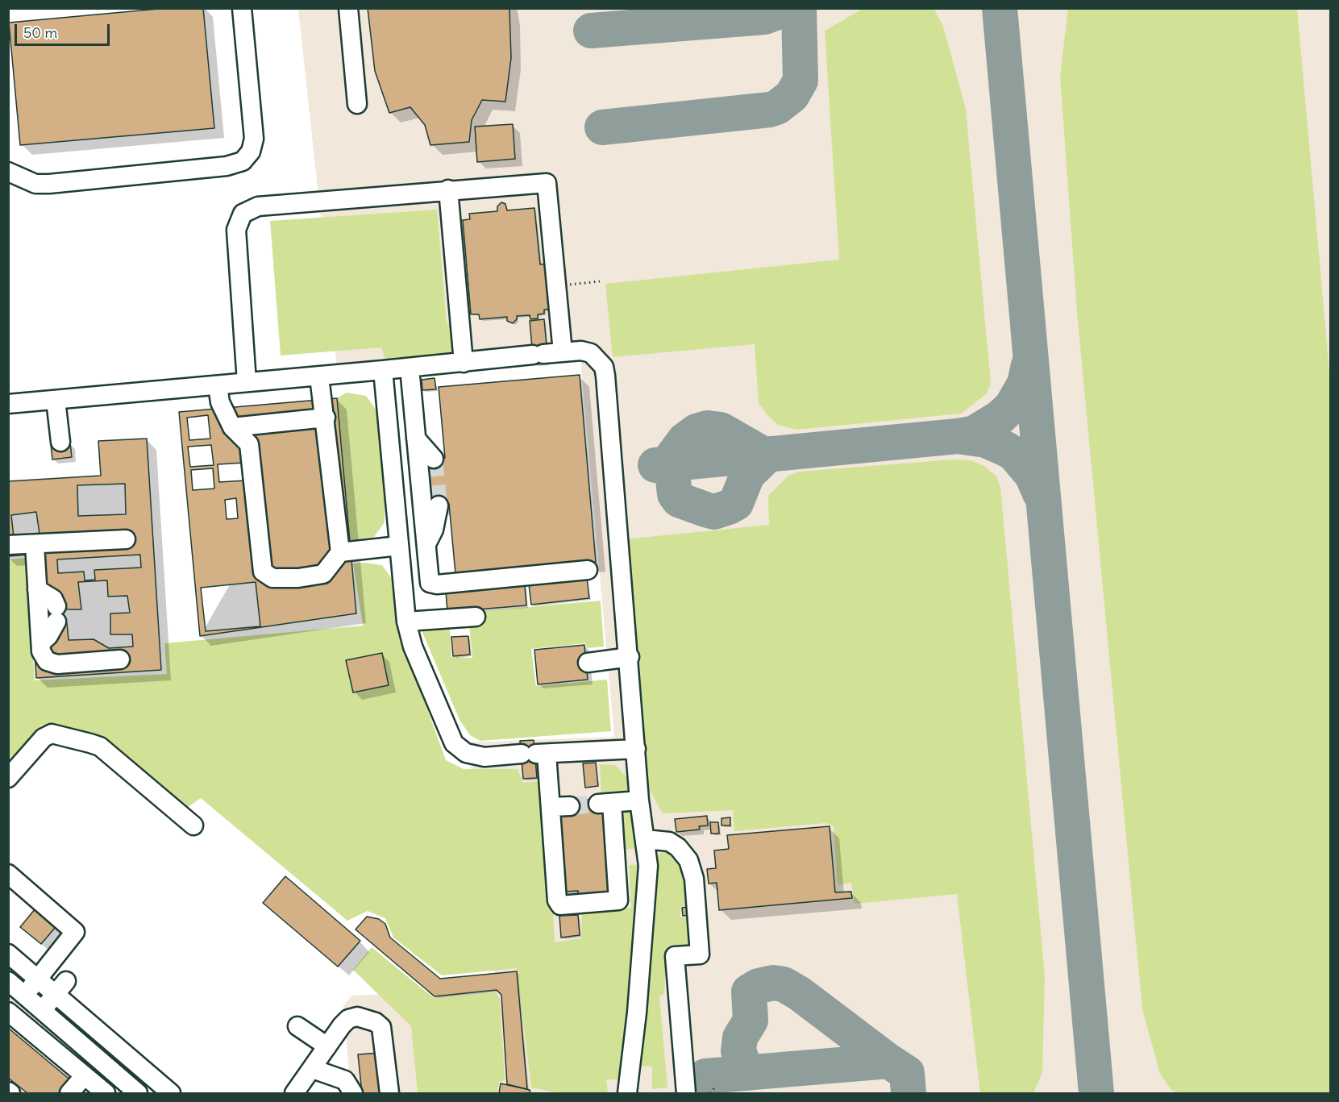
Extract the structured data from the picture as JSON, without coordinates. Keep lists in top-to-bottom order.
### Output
{
  "scale_bar": "50 m"
}
